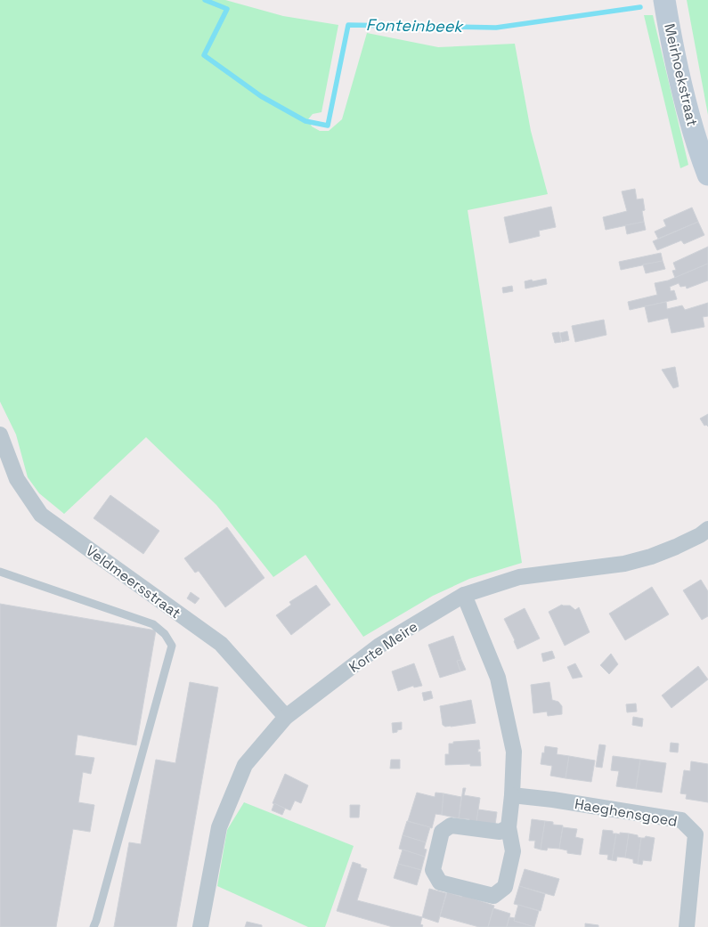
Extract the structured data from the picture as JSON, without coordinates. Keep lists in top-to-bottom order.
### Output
{
  "streets": {
    "street": [
      "Meirhoekstraat",
      "Veldmeersstraat",
      "Korte Meire",
      "Haeghensgoed"
    ]
  },
  "crossings": [
    ["Veldmeersstraat", "Korte Meire"]
  ],
  "water": ["Fonteinbeek"]
}
